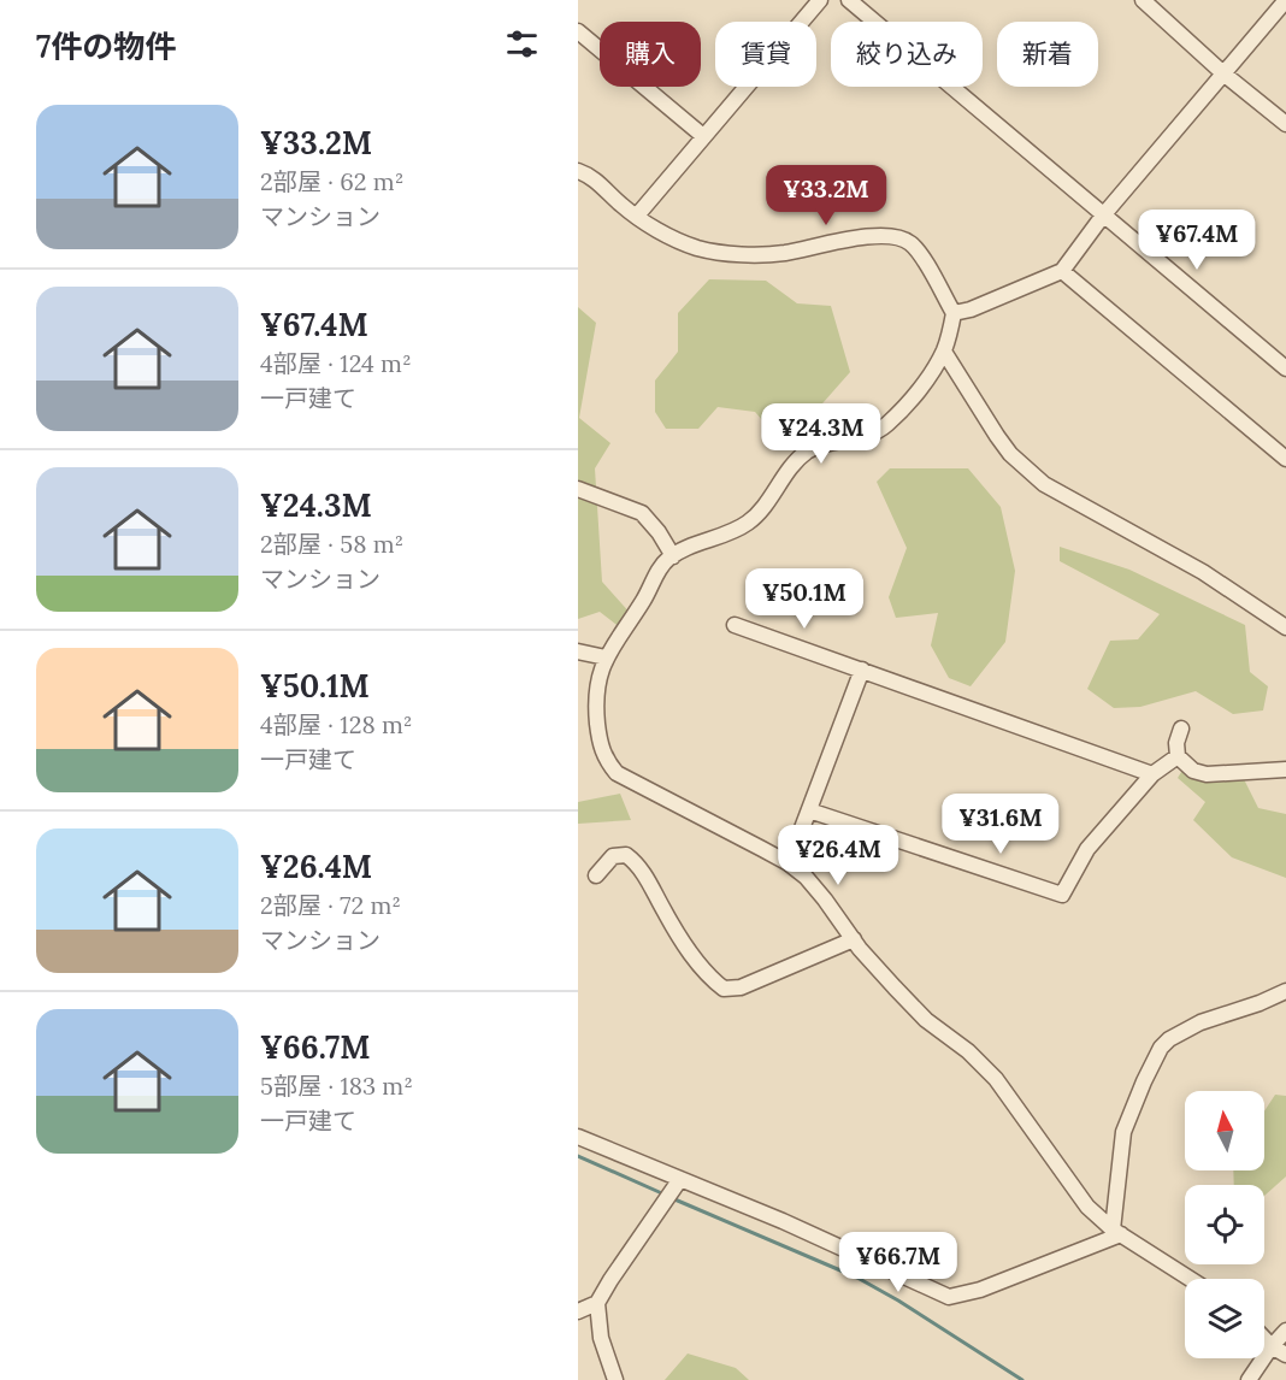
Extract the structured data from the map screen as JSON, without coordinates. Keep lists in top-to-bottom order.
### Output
{
  "north": "top",
  "page": {
    "heading": "7件の物件",
    "chip": [
      "購入",
      "賃貸",
      "絞り込み",
      "新着"
    ],
    "list": [
      {
        "name": "¥33.2M",
        "note": "2部屋 · 62 m² · マンション"
      },
      {
        "name": "¥67.4M",
        "note": "4部屋 · 124 m² · 一戸建て"
      },
      {
        "name": "¥24.3M",
        "note": "2部屋 · 58 m² · マンション"
      },
      {
        "name": "¥50.1M",
        "note": "4部屋 · 128 m² · 一戸建て"
      },
      {
        "name": "¥26.4M",
        "note": "2部屋 · 72 m² · マンション"
      },
      {
        "name": "¥66.7M",
        "note": "5部屋 · 183 m² · 一戸建て"
      }
    ],
    "price": [
      "¥33.2M",
      "¥67.4M",
      "¥24.3M",
      "¥50.1M",
      "¥31.6M",
      "¥26.4M",
      "¥66.7M"
    ]
  }
}
